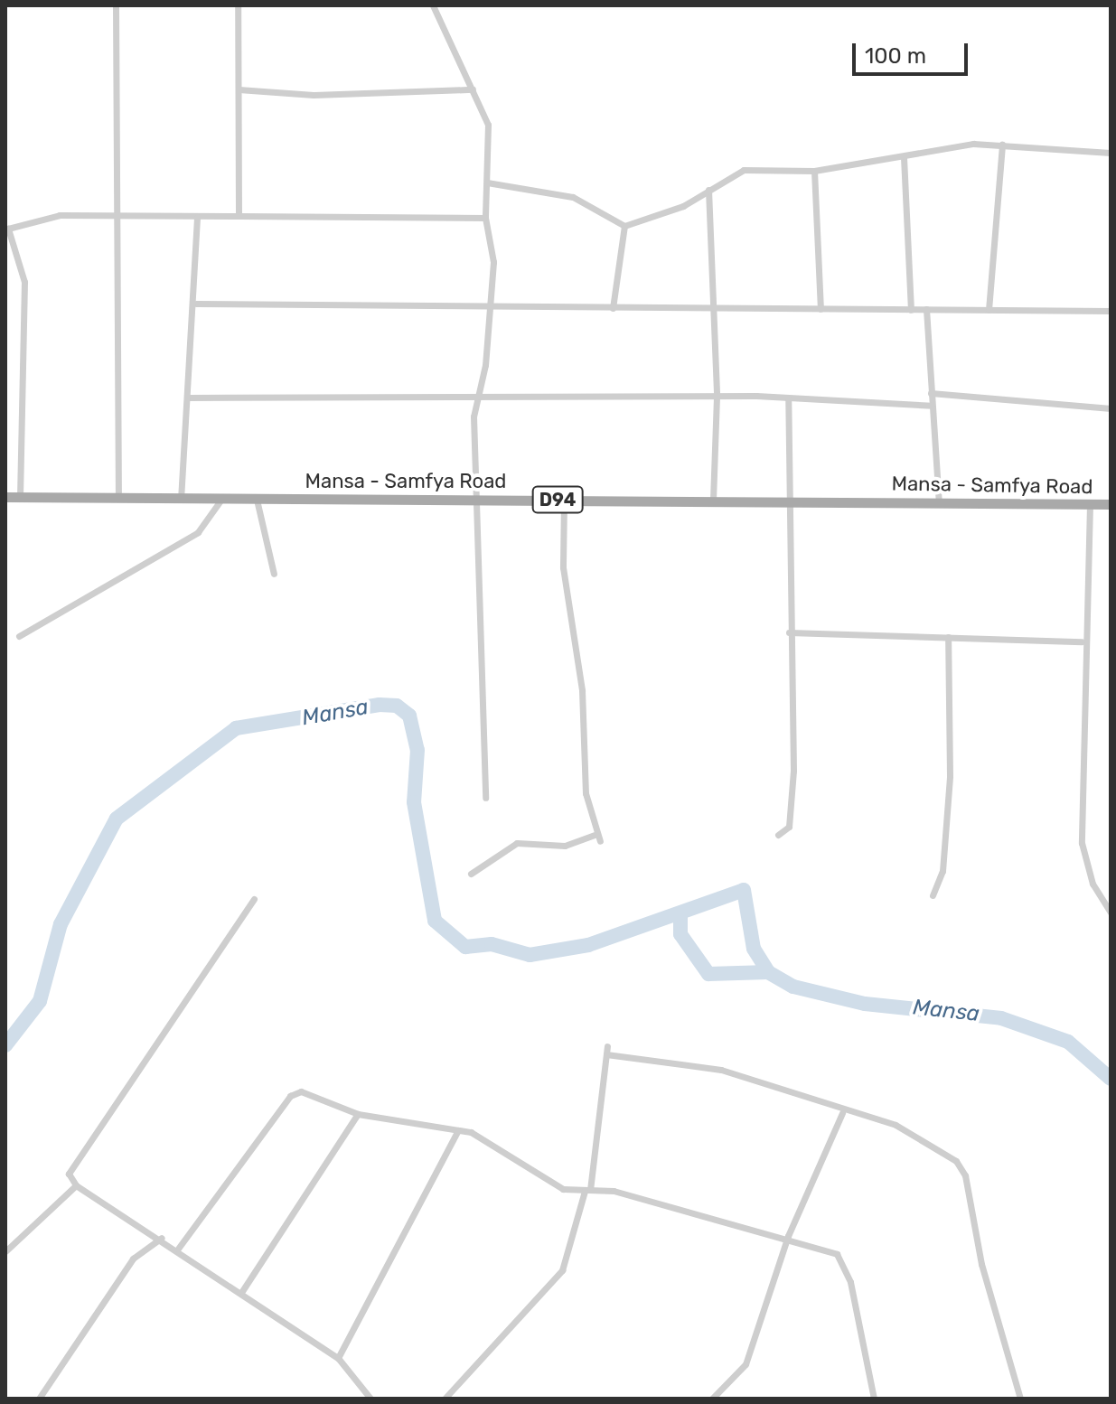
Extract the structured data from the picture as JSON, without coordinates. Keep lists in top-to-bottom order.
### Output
{
  "streets": {
    "main road": ["Mansa - Samfya Road", "D94"]
  },
  "water": ["Mansa"],
  "scale_bar": "100 m"
}
